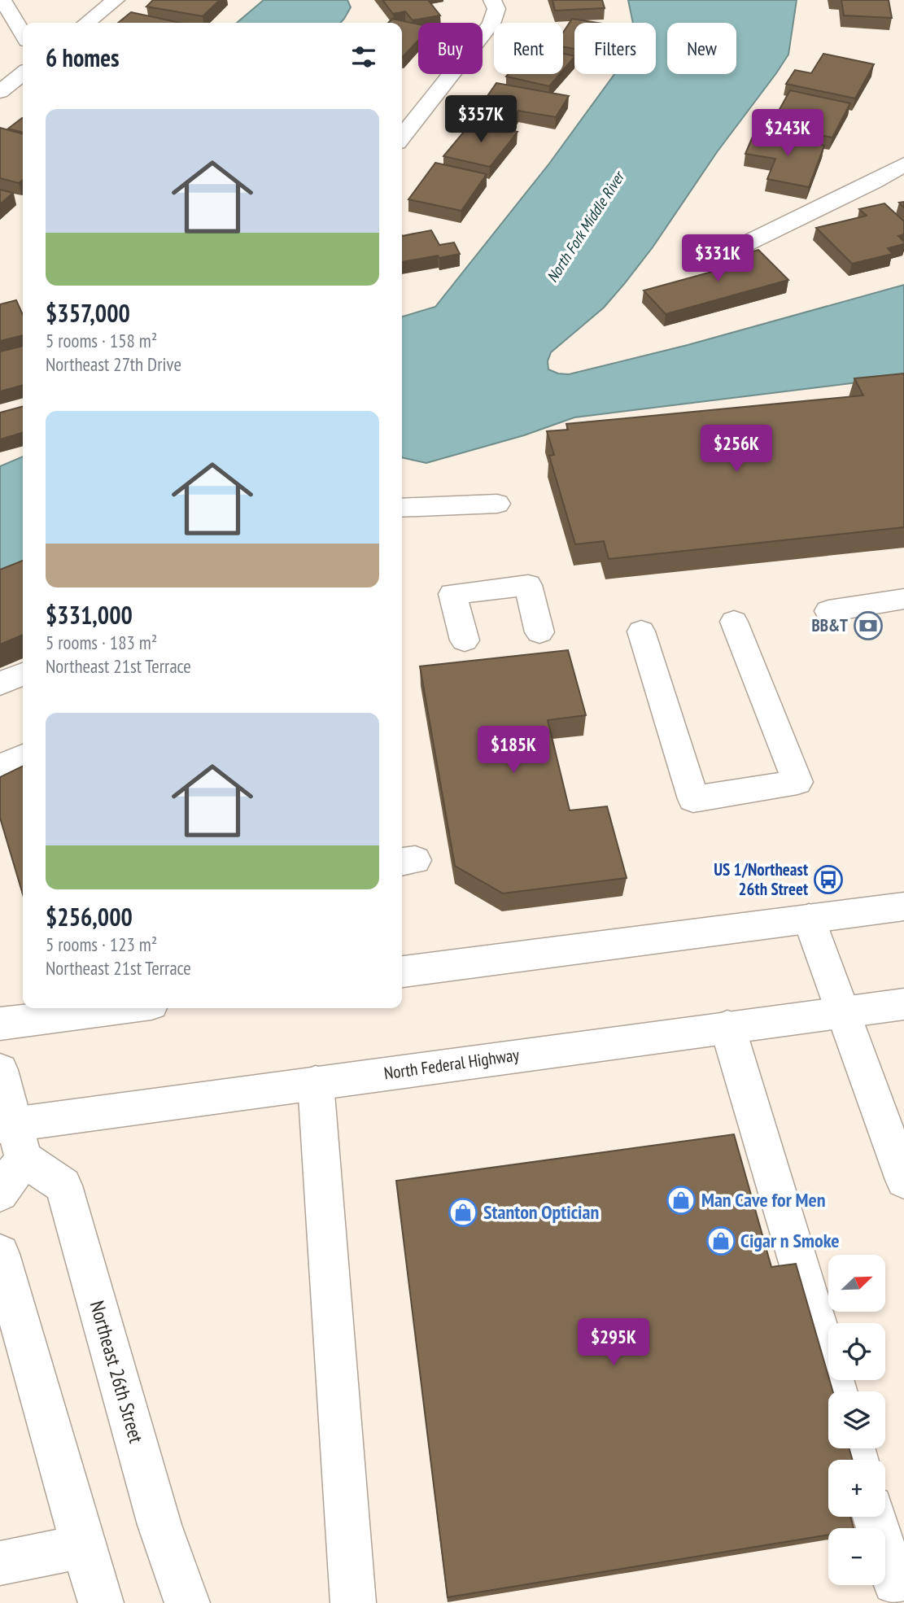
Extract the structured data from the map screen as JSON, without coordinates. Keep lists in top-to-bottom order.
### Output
{
  "streets": {
    "street": ["North Federal Highway", "Northeast 26th Street"]
  },
  "crossings": [
    ["North Federal Highway", "Northeast 26th Street"]
  ],
  "water": ["North Fork Middle River"],
  "places": {
    "bank": ["BB&T"],
    "bus stop": ["US 1/Northeast 26th Street"],
    "shop": ["Man Cave for Men", "Stanton Optician", "Cigar n Smoke"]
  },
  "north": "top right",
  "page": {
    "chip": [
      "Buy",
      "Rent",
      "Filters",
      "New"
    ],
    "heading": "6 homes",
    "list": [
      {
        "name": "$357,000",
        "note": "5 rooms · 158 m² · Northeast 27th Drive"
      },
      {
        "name": "$331,000",
        "note": "5 rooms · 183 m² · Northeast 21st Terrace"
      },
      {
        "name": "$256,000",
        "note": "5 rooms · 123 m² · Northeast 21st Terrace"
      }
    ],
    "price": [
      "$357K",
      "$243K",
      "$331K",
      "$256K",
      "$185K",
      "$295K"
    ],
    "map_buttons": ["+", "−"]
  }
}
